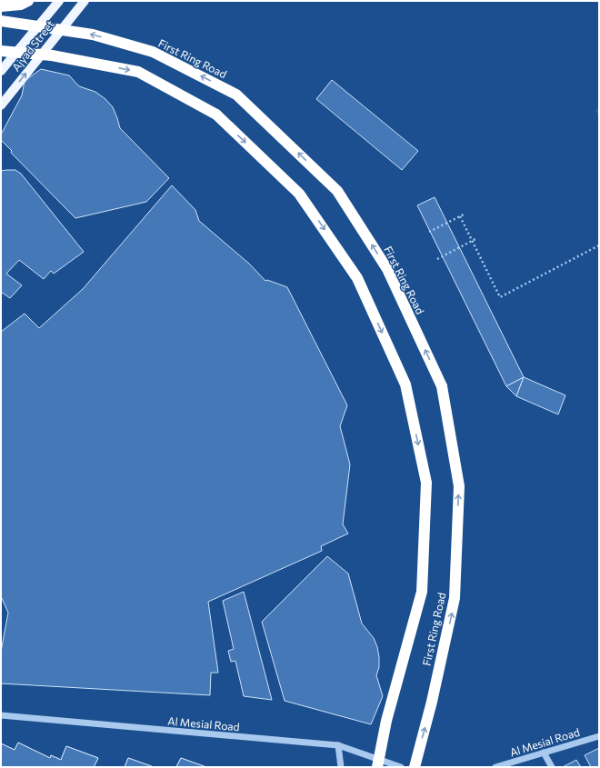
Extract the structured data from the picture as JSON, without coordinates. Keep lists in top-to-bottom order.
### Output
{
  "streets": {
    "highway": ["First Ring Road"],
    "main road": ["Ajyad Street"],
    "street": ["Al Mesial Road"]
  }
}
